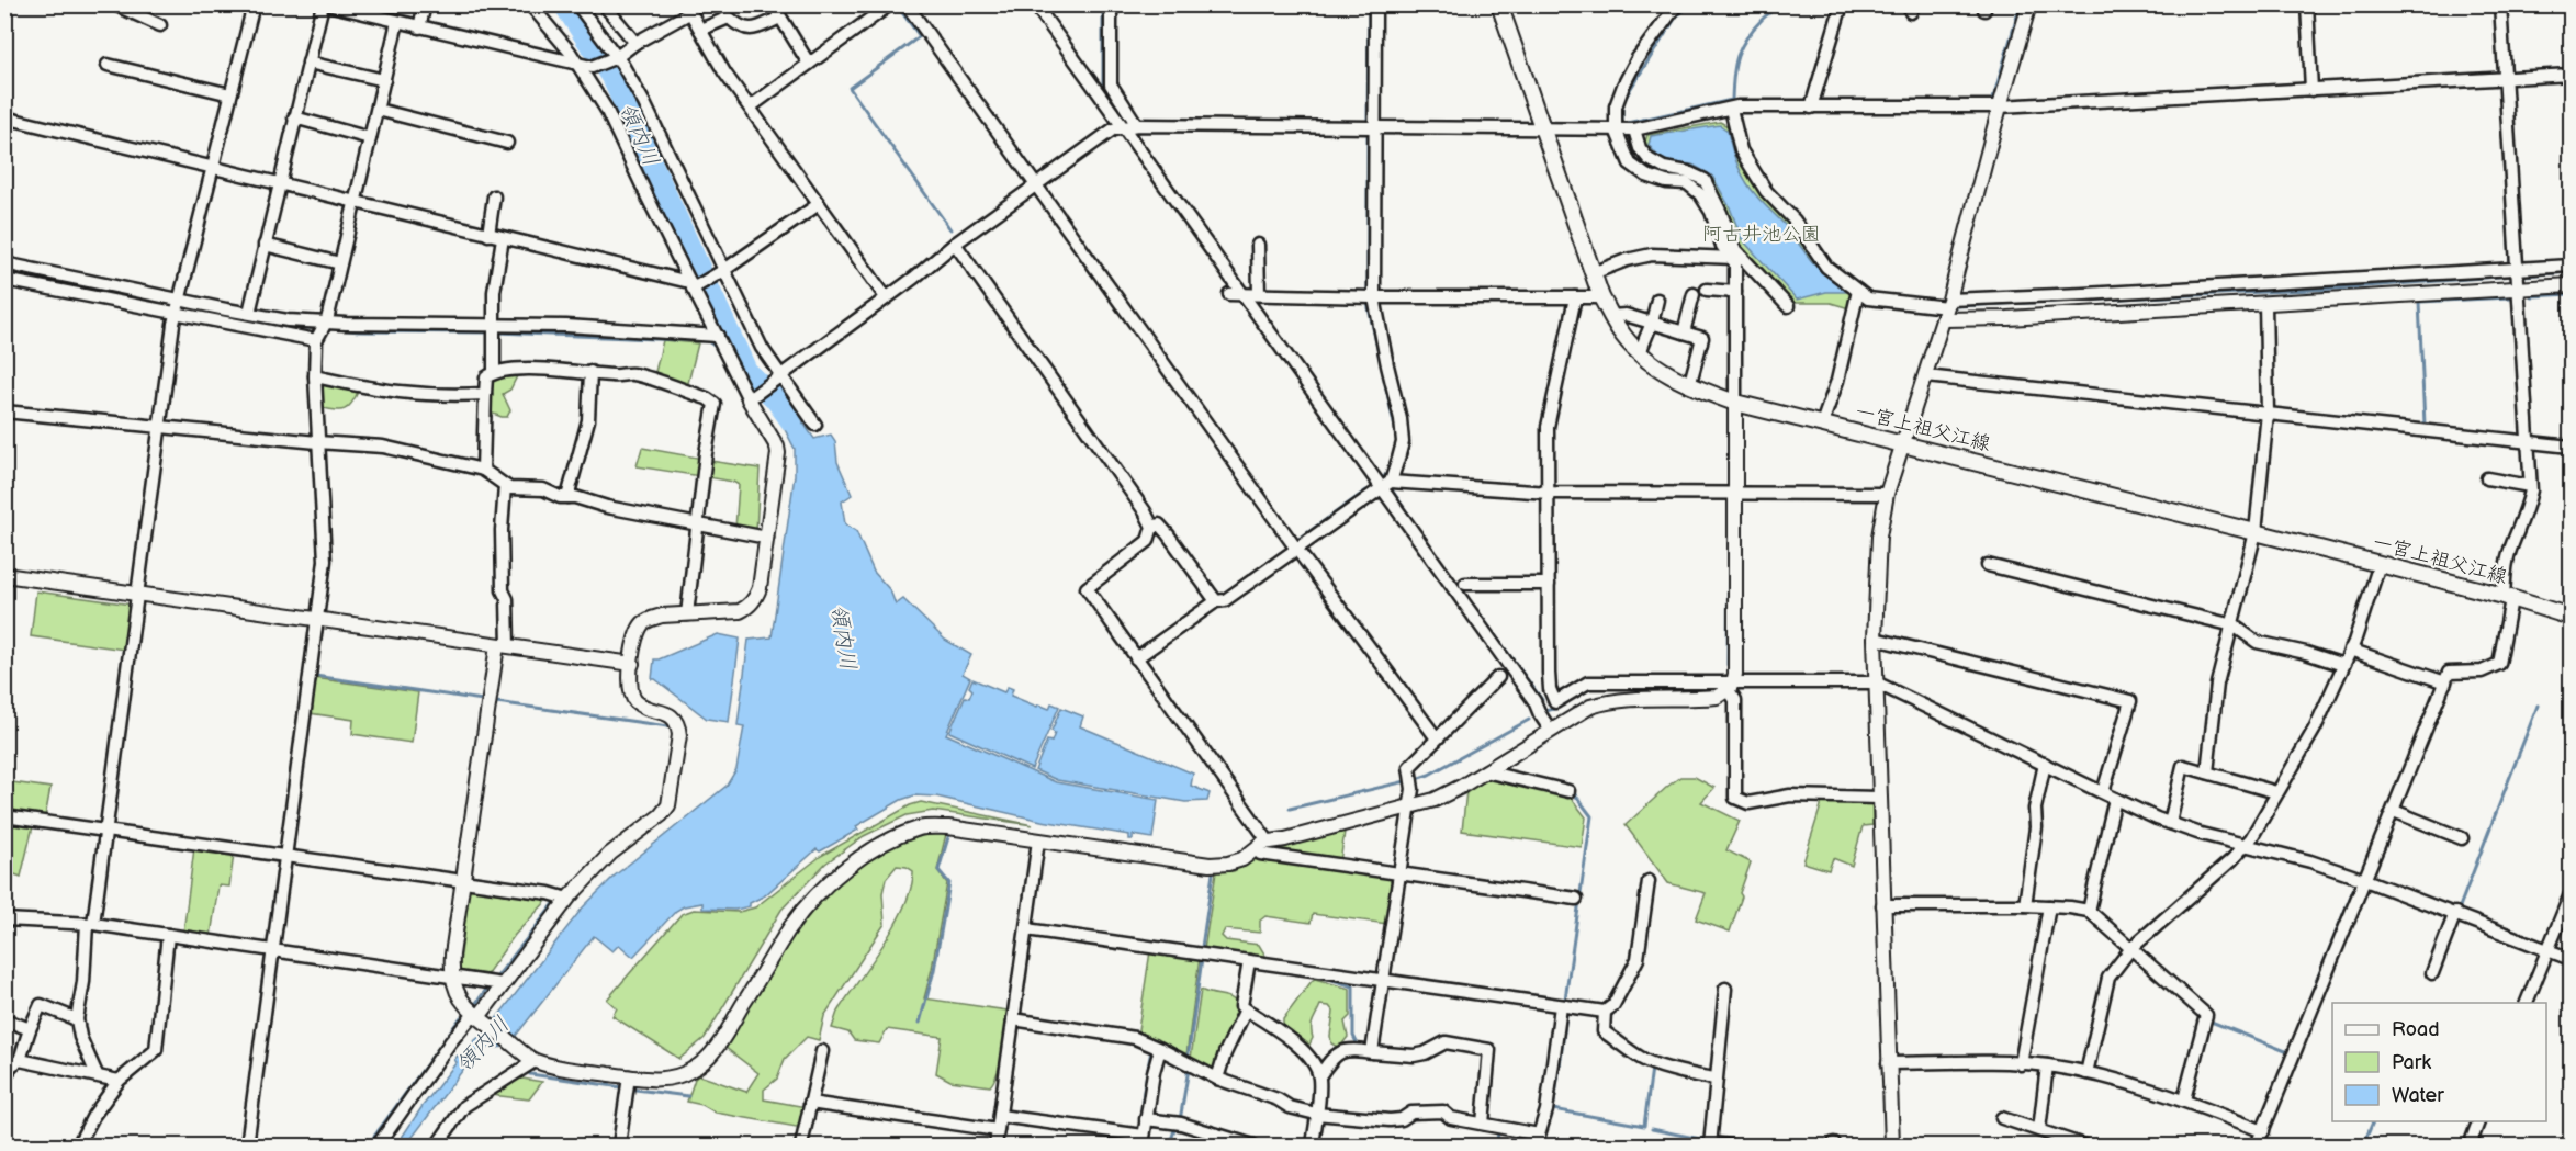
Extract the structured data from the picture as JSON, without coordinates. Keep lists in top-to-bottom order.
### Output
{
  "streets": {
    "main road": ["一宮上祖父江線"]
  },
  "water": ["領内川"],
  "parks": ["阿古井池公園"],
  "legend": ["Road", "Park", "Water"]
}
